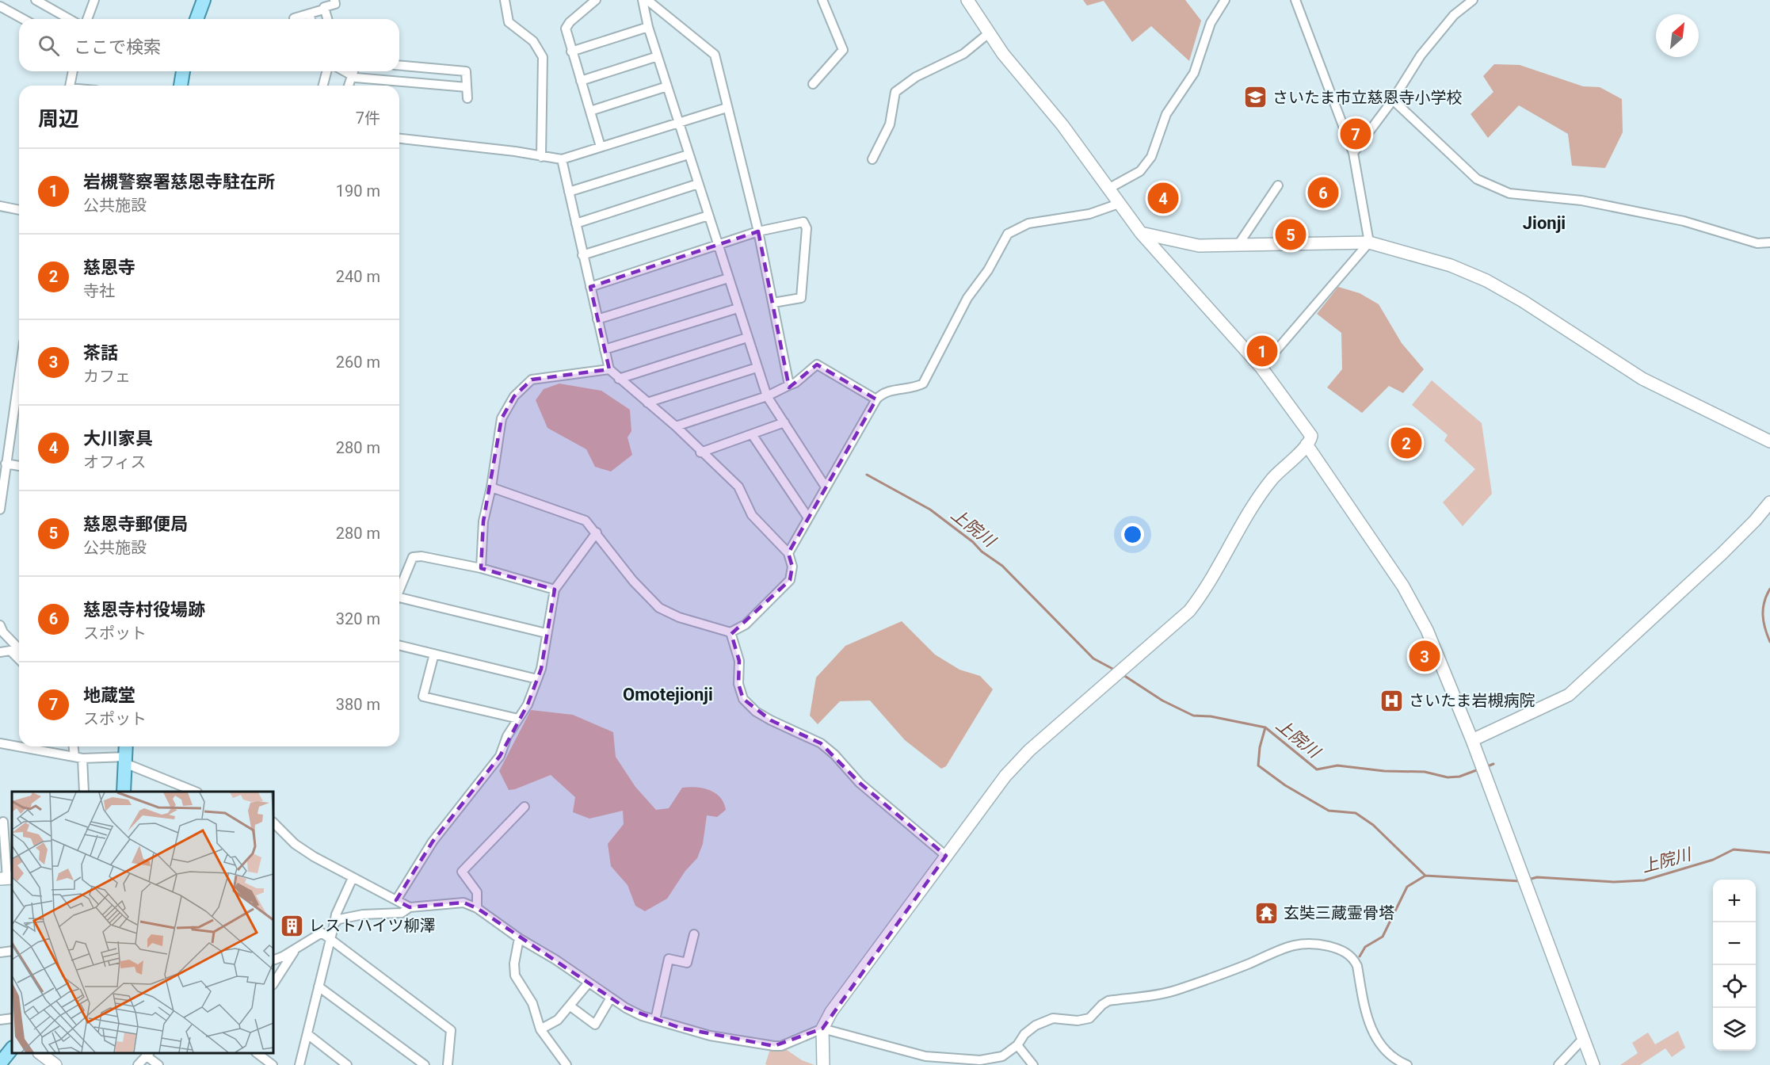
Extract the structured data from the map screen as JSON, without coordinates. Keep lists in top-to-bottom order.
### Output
{
  "districts": ["Jionji", "Omotejionji"],
  "water": ["上院川"],
  "places": {
    "school or university": ["さいたま市立慈恩寺小学校"],
    "hospital": ["さいたま岩槻病院"],
    "temple": ["玄奘三蔵霊骨塔"],
    "building": ["レストハイツ柳澤"]
  },
  "north": "top right",
  "page": {
    "search": "ここで検索",
    "heading": ["周辺", "7件"],
    "pins": [
      "7",
      "6",
      "4",
      "5",
      "1",
      "2",
      "3"
    ],
    "list": [
      {
        "mark": "1",
        "name": "岩槻警察署慈恩寺駐在所",
        "note": "公共施設",
        "value": "190 m"
      },
      {
        "mark": "2",
        "name": "慈恩寺",
        "note": "寺社",
        "value": "240 m"
      },
      {
        "mark": "3",
        "name": "茶話",
        "note": "カフェ",
        "value": "260 m"
      },
      {
        "mark": "4",
        "name": "大川家具",
        "note": "オフィス",
        "value": "280 m"
      },
      {
        "mark": "5",
        "name": "慈恩寺郵便局",
        "note": "公共施設",
        "value": "280 m"
      },
      {
        "mark": "6",
        "name": "慈恩寺村役場跡",
        "note": "スポット",
        "value": "320 m"
      },
      {
        "mark": "7",
        "name": "地蔵堂",
        "note": "スポット",
        "value": "380 m"
      }
    ],
    "map_buttons": ["+", "−"]
  }
}
